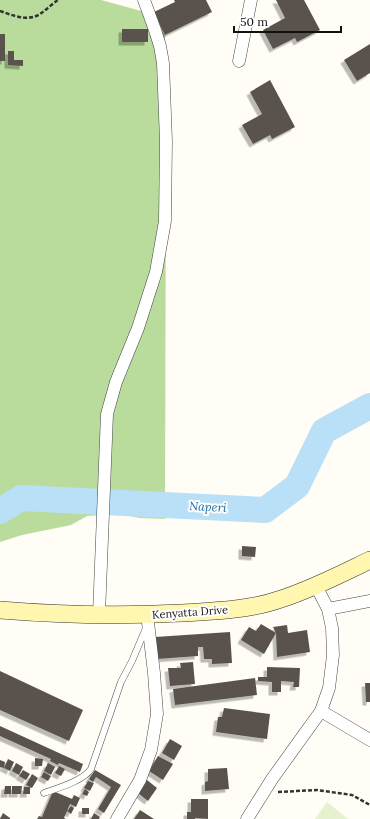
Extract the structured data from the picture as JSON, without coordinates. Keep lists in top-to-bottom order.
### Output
{
  "streets": {
    "main road": ["Kenyatta Drive"]
  },
  "water": ["Naperi"],
  "scale_bar": "50 m"
}
